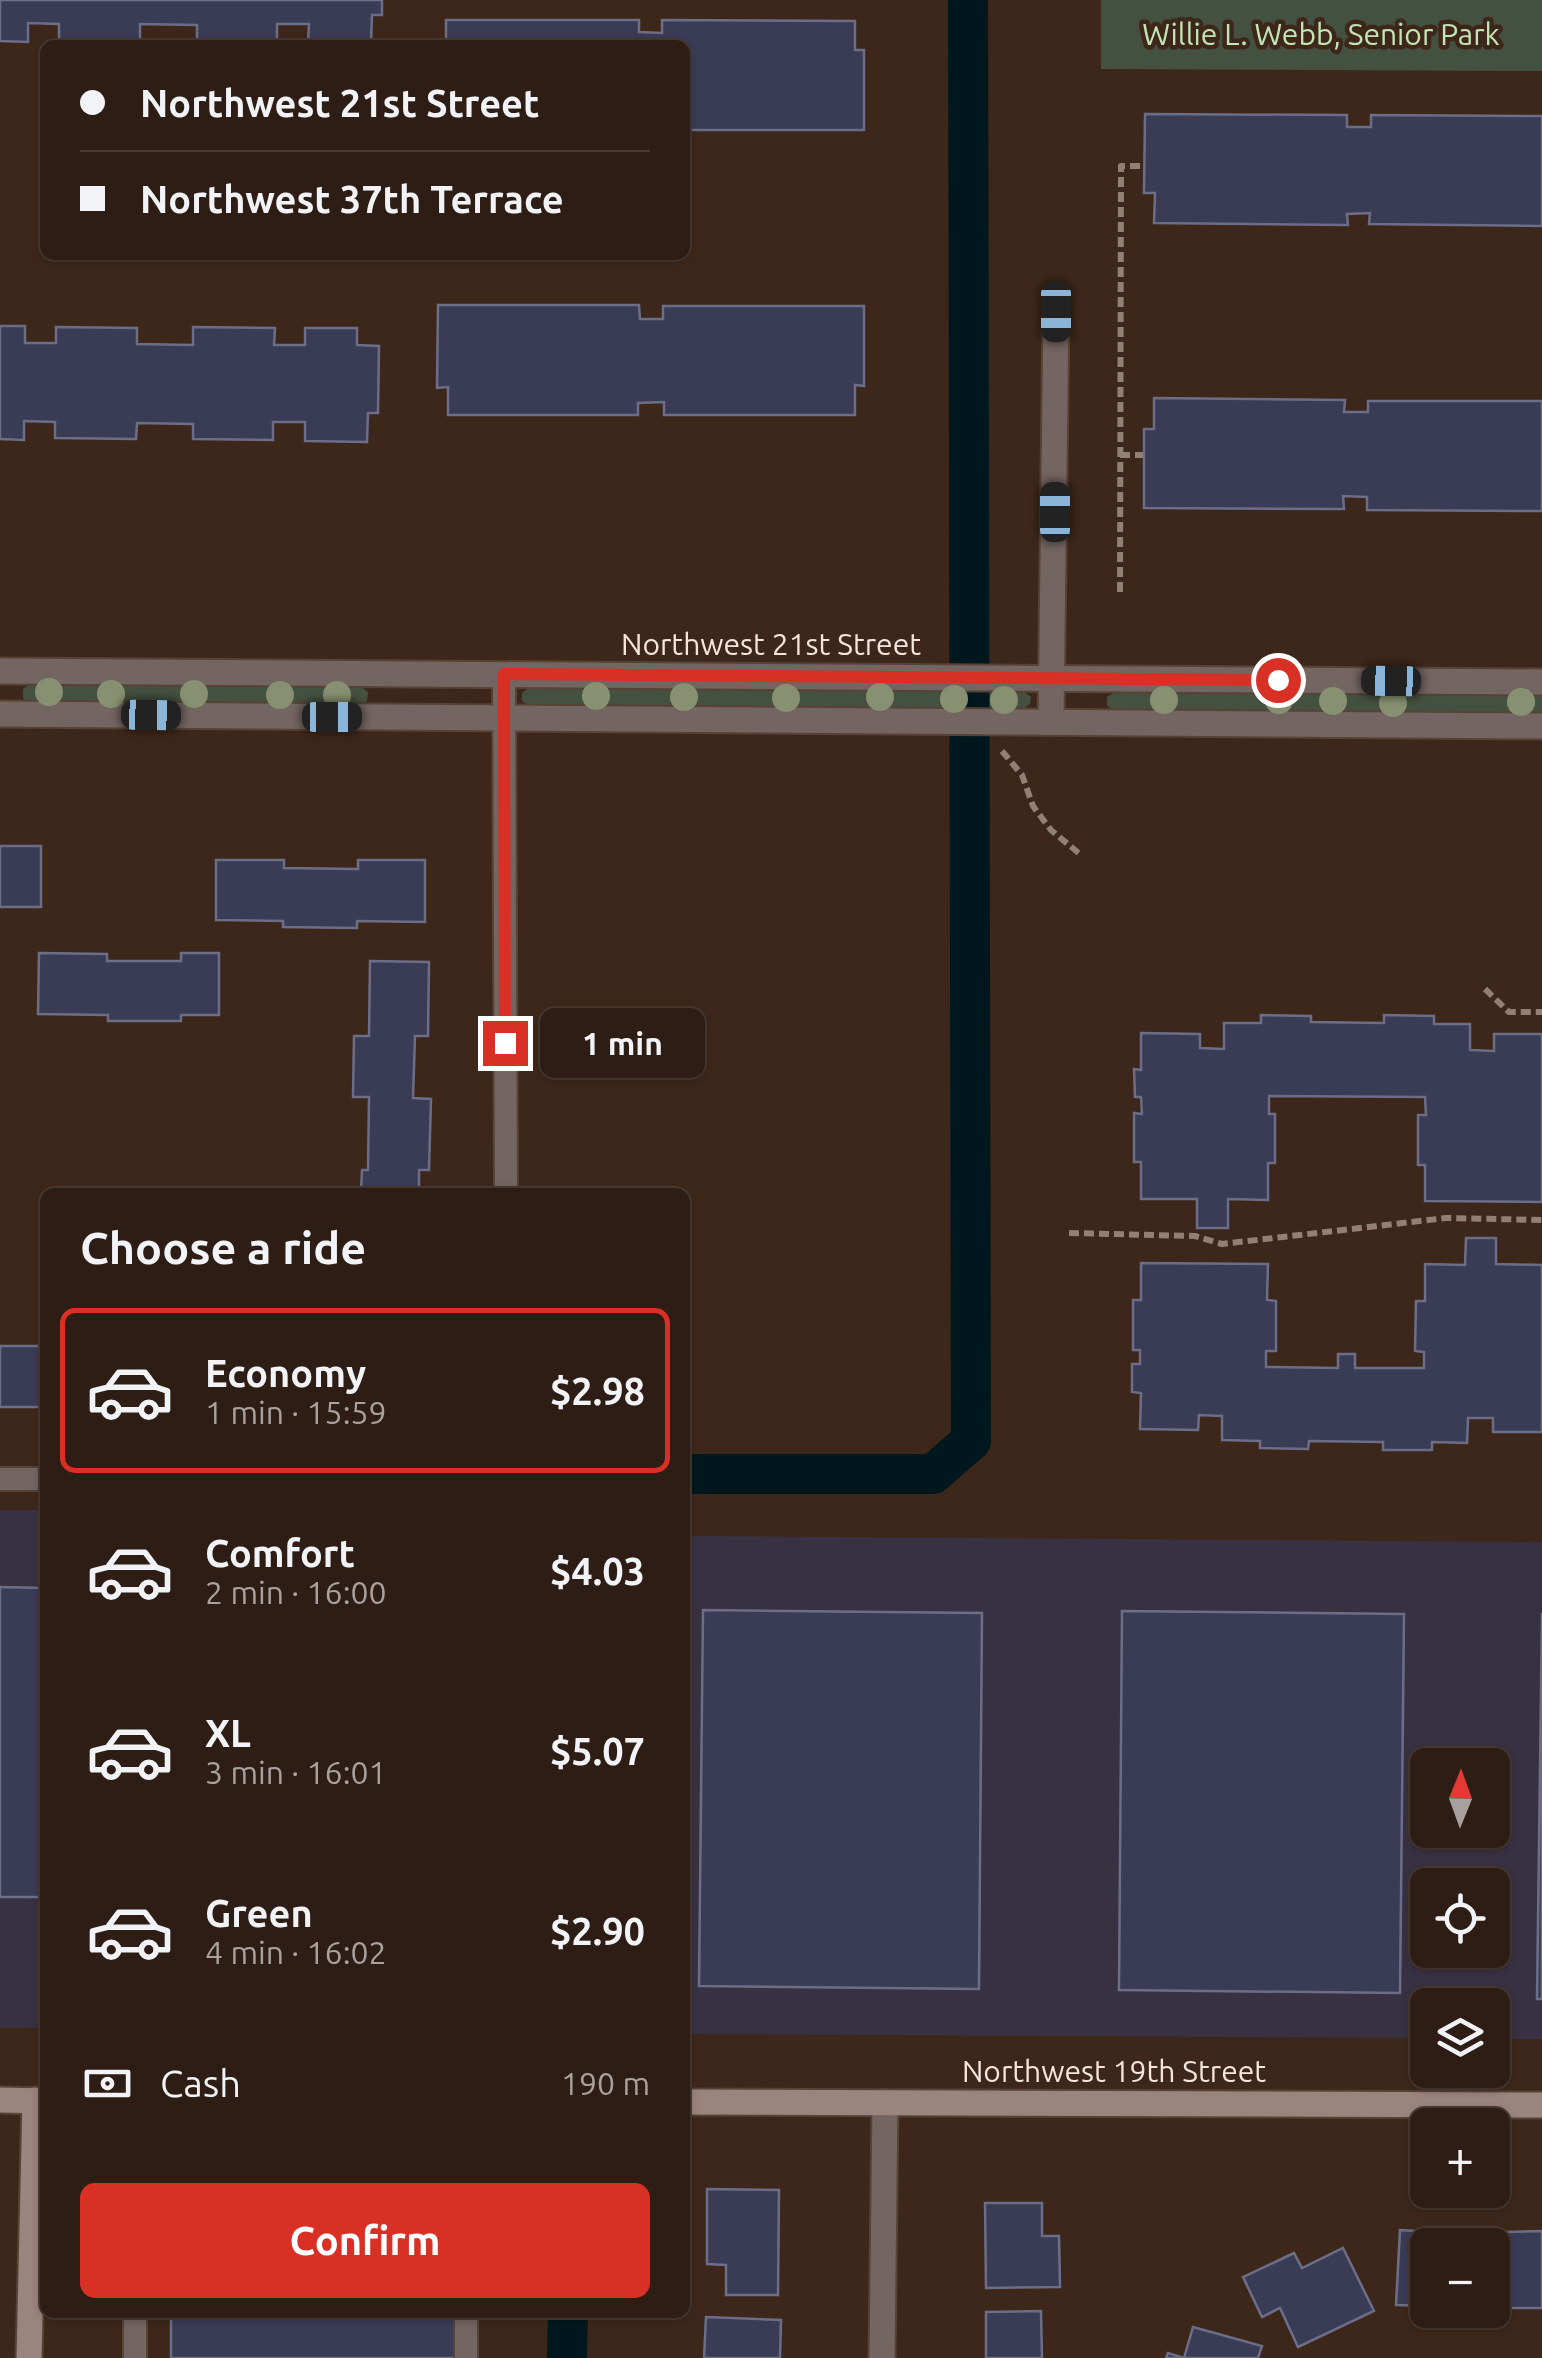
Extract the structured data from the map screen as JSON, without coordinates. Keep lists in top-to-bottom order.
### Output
{
  "streets": {
    "street": ["Northwest 21st Street", "Northwest 19th Street"]
  },
  "parks": ["Willie L. Webb, Senior Park"],
  "north": "top",
  "page": {
    "banner": ["Northwest 21st Street", "Northwest 37th Terrace"],
    "bubble": "1 min",
    "heading": "Choose a ride",
    "list": [
      {
        "name": "Economy",
        "note": "1 min · 15:59",
        "value": "$2.98"
      },
      {
        "name": "Comfort",
        "note": "2 min · 16:00",
        "value": "$4.03"
      },
      {
        "name": "XL",
        "note": "3 min · 16:01",
        "value": "$5.07"
      },
      {
        "name": "Green",
        "note": "4 min · 16:02",
        "value": "$2.90"
      }
    ],
    "map_buttons": ["+", "−"],
    "pay": ["Cash", "190 m"],
    "buttons": "Confirm"
  }
}
